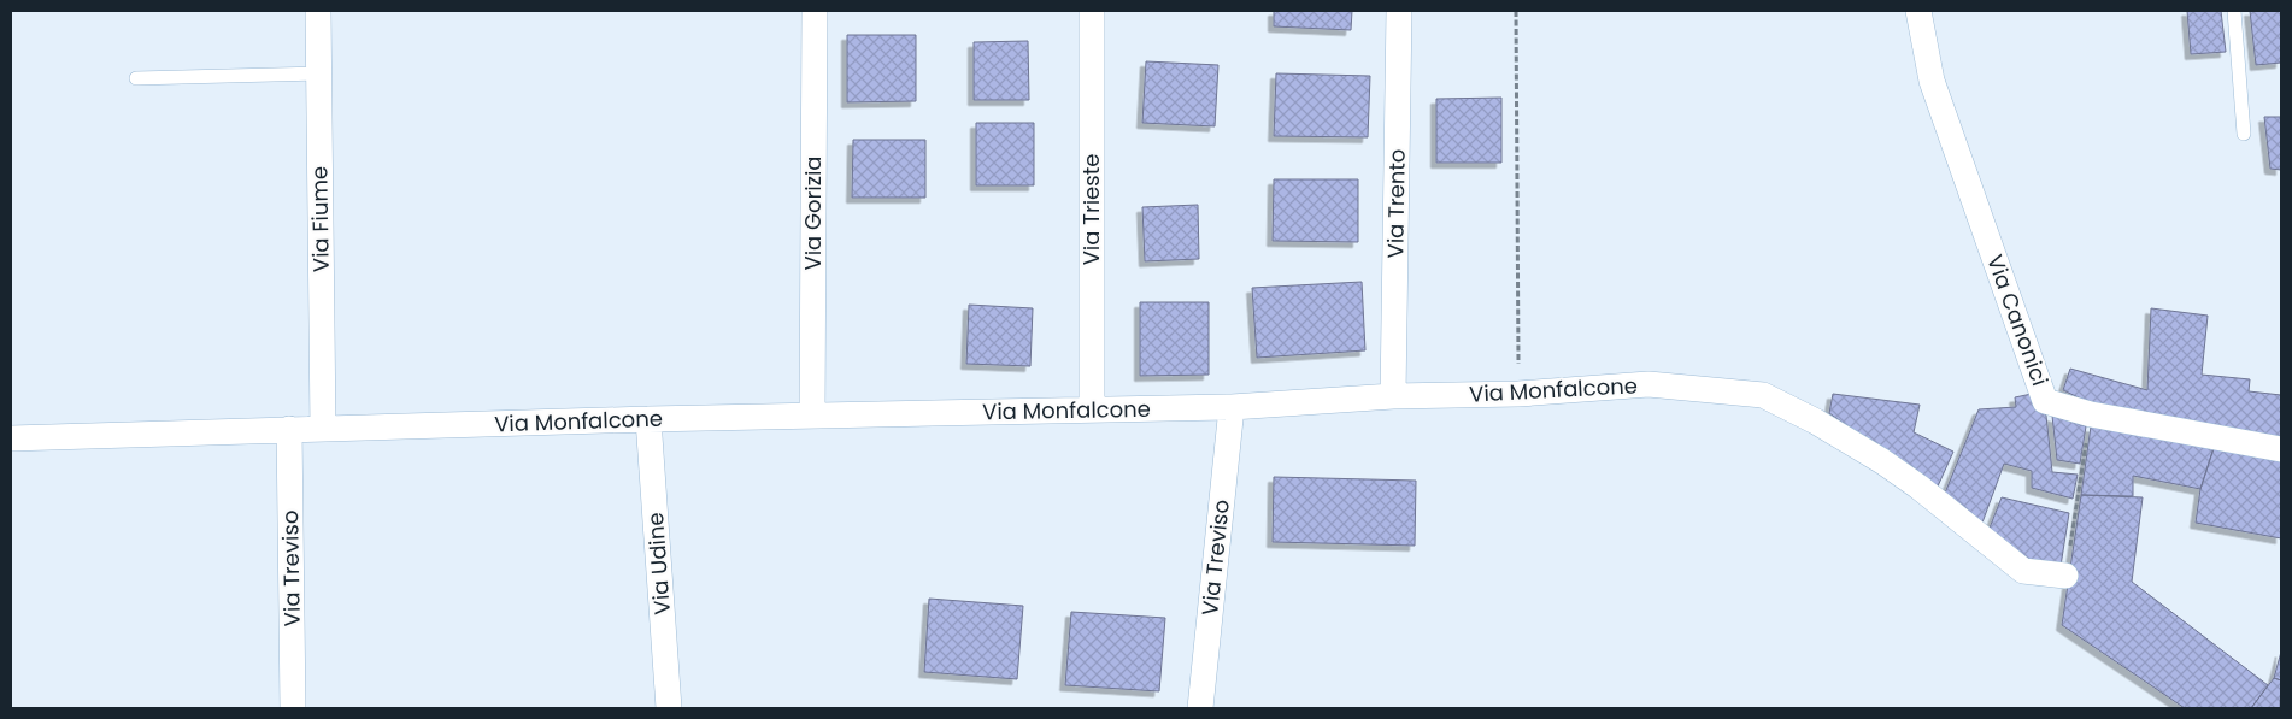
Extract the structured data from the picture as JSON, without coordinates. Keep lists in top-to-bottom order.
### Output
{
  "streets": {
    "street": [
      "Via Trento",
      "Via Trieste",
      "Via Gorizia",
      "Via Fiume",
      "Via Canonici",
      "Via Monfalcone",
      "Via Treviso",
      "Via Udine"
    ]
  },
  "crossings": [
    ["Via Trento", "Via Monfalcone"],
    ["Via Trieste", "Via Monfalcone"],
    ["Via Gorizia", "Via Monfalcone"],
    ["Via Fiume", "Via Monfalcone"],
    ["Via Monfalcone", "Via Treviso"],
    ["Via Monfalcone", "Via Udine"]
  ]
}
